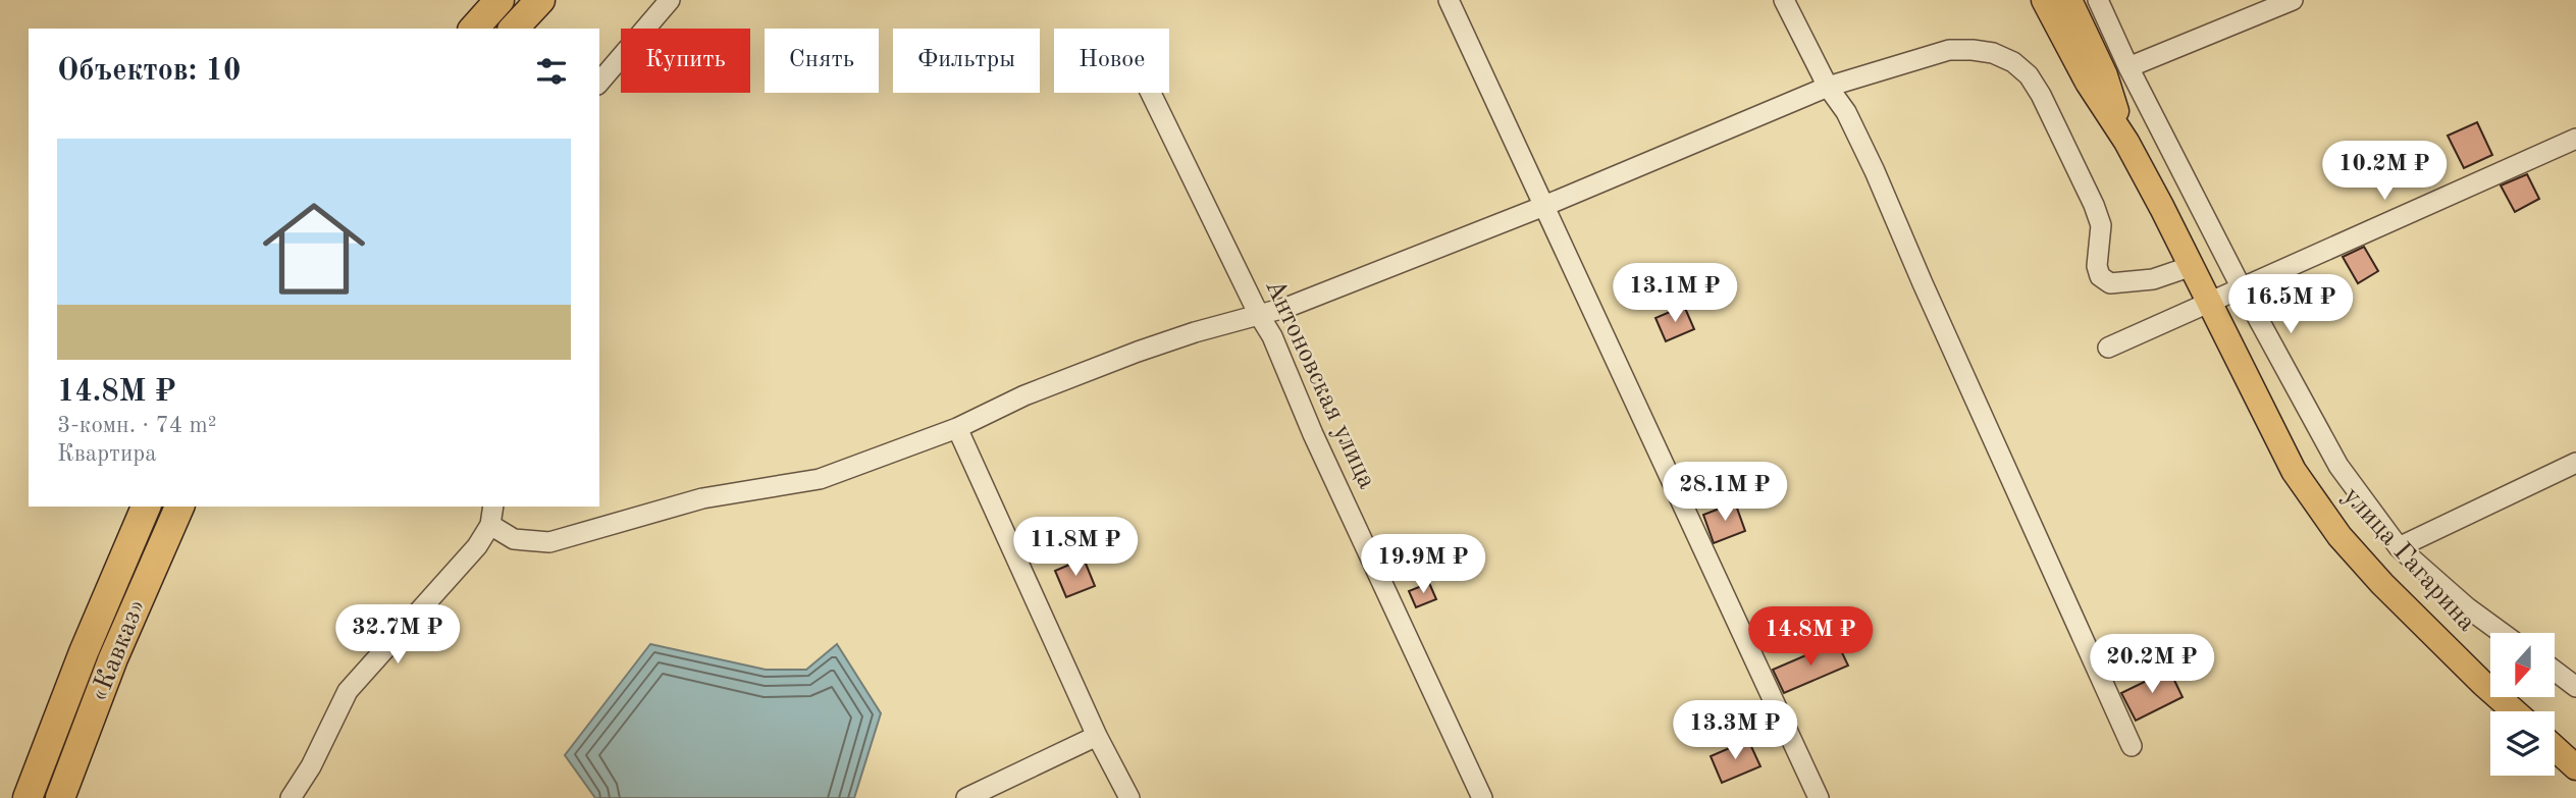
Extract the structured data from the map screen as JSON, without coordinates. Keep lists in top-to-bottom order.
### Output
{
  "streets": {
    "highway": ["«Кавказ»"],
    "main road": ["улица Гагарина"],
    "street": ["Антоновская улица"]
  },
  "north": "bottom",
  "page": {
    "chip": [
      "Купить",
      "Снять",
      "Фильтры",
      "Новое"
    ],
    "heading": "Объектов: 10",
    "list": [
      {
        "name": "14.8M ₽",
        "note": "3-комн. · 74 m² · Квартира"
      }
    ],
    "price": [
      "10.2M ₽",
      "13.1M ₽",
      "16.5M ₽",
      "28.1M ₽",
      "11.8M ₽",
      "19.9M ₽",
      "32.7M ₽",
      "14.8M ₽",
      "20.2M ₽",
      "13.3M ₽"
    ]
  }
}
